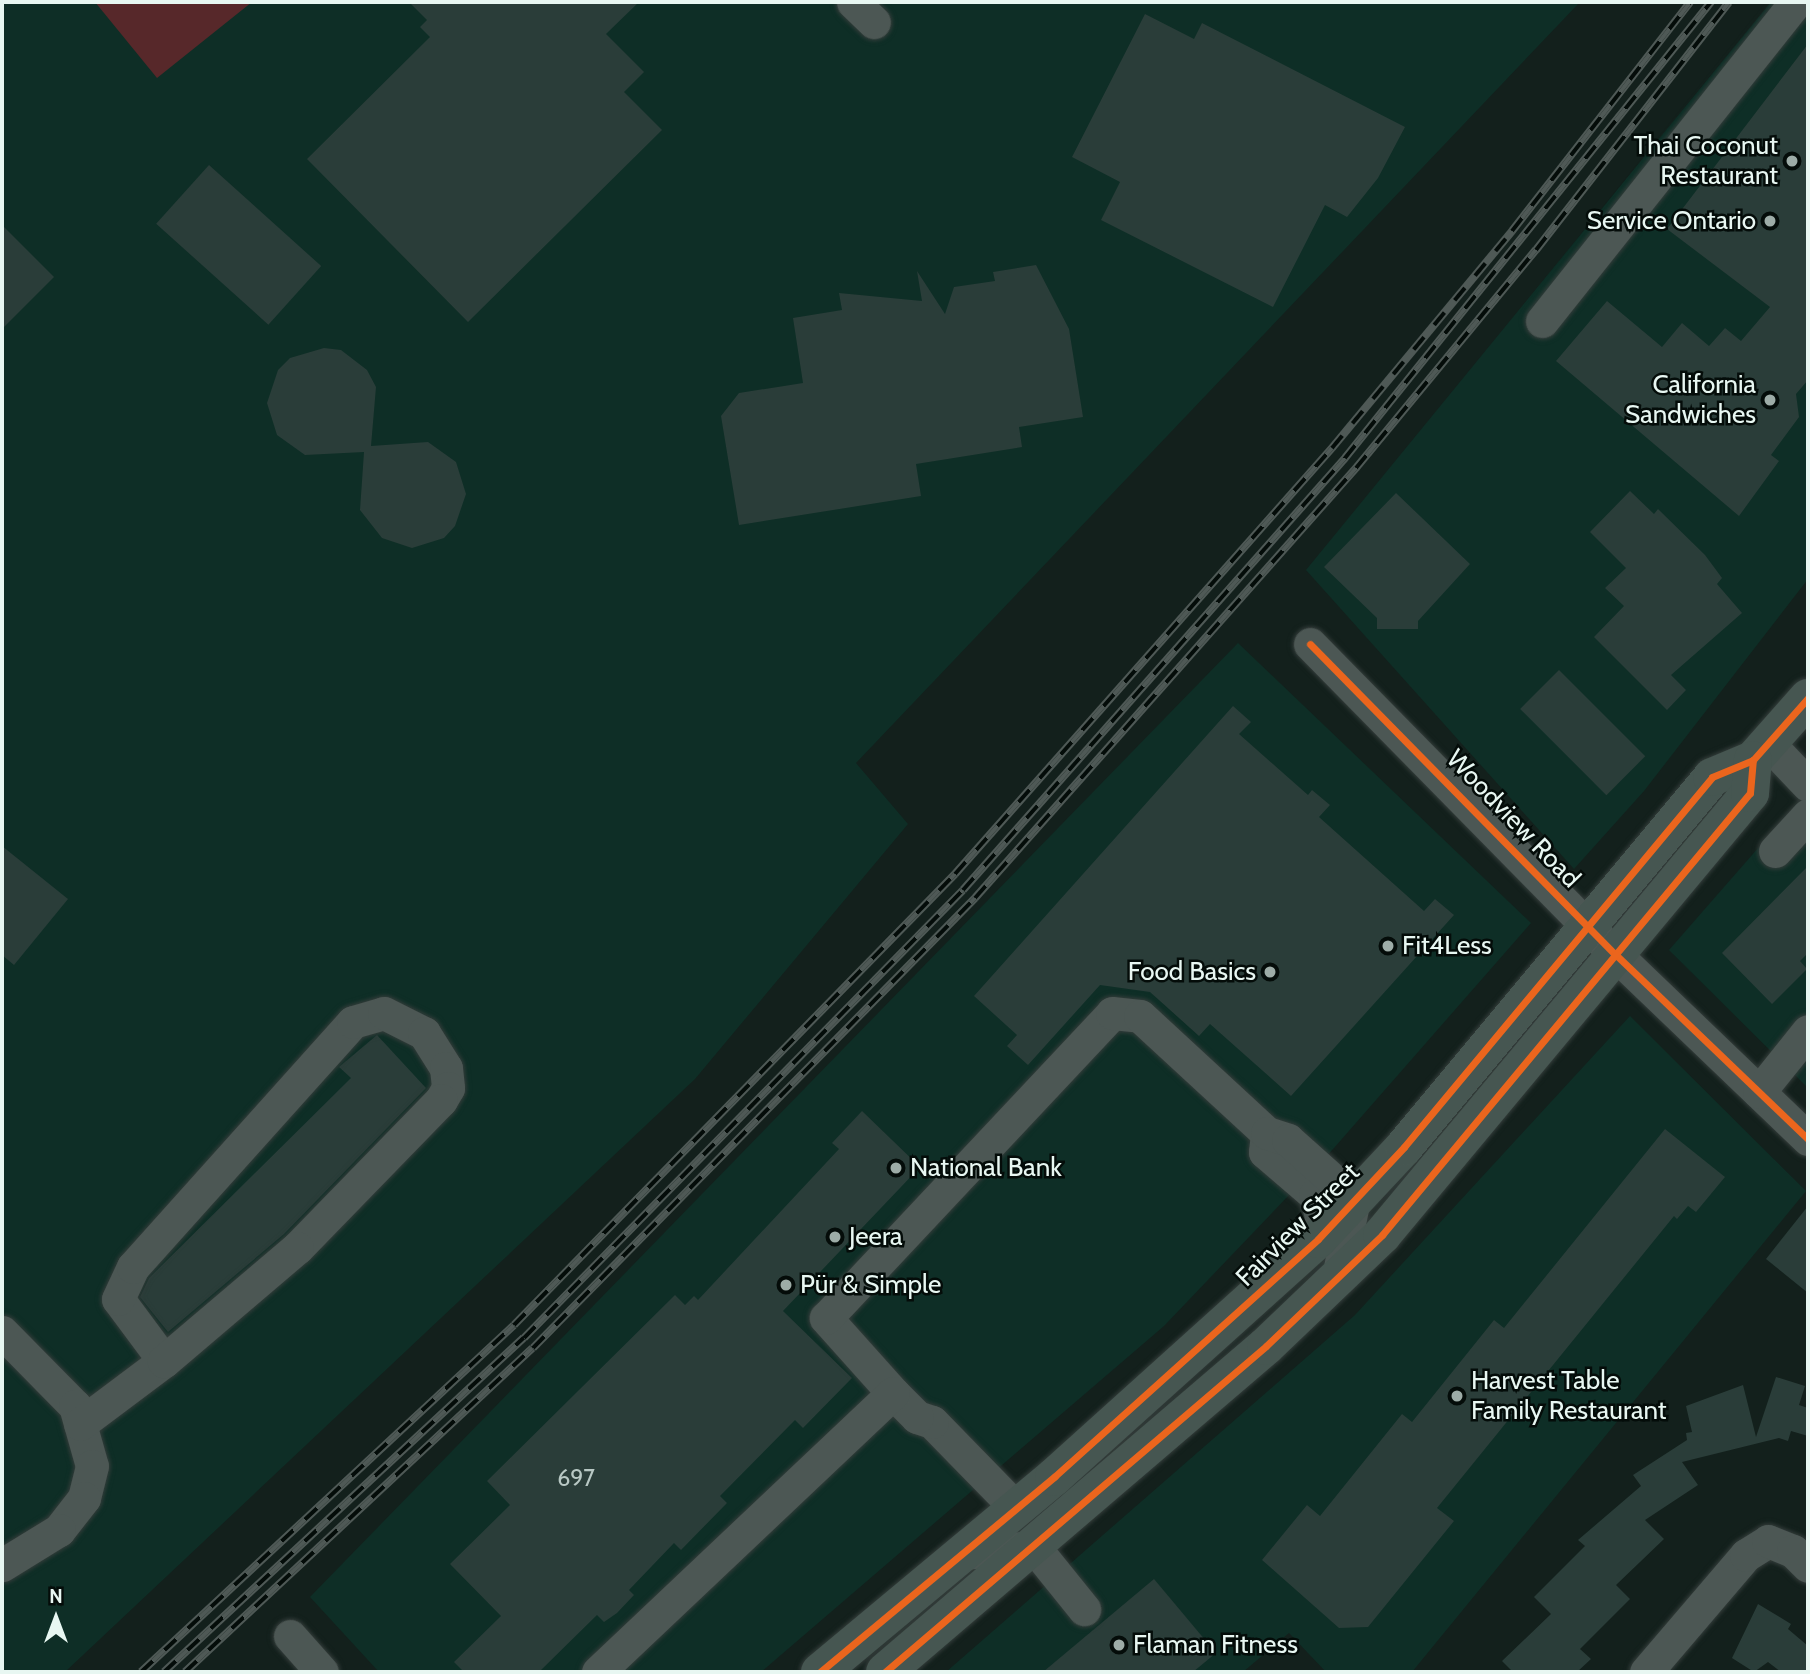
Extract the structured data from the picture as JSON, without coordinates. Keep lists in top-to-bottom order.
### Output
{
  "streets": {
    "main road": ["Fairview Street"],
    "street": ["Woodview Road"]
  },
  "crossings": [
    ["Woodview Road", "Fairview Street"]
  ],
  "places": [
    "Thai Coconut Restaurant",
    "Service Ontario",
    "California Sandwiches",
    "Fit4Less",
    "Food Basics",
    "National Bank",
    "Jeera",
    "Pür & Simple",
    "Harvest Table Family Restaurant",
    "Flaman Fitness"
  ],
  "house_numbers": ["697"],
  "north": "top"
}
